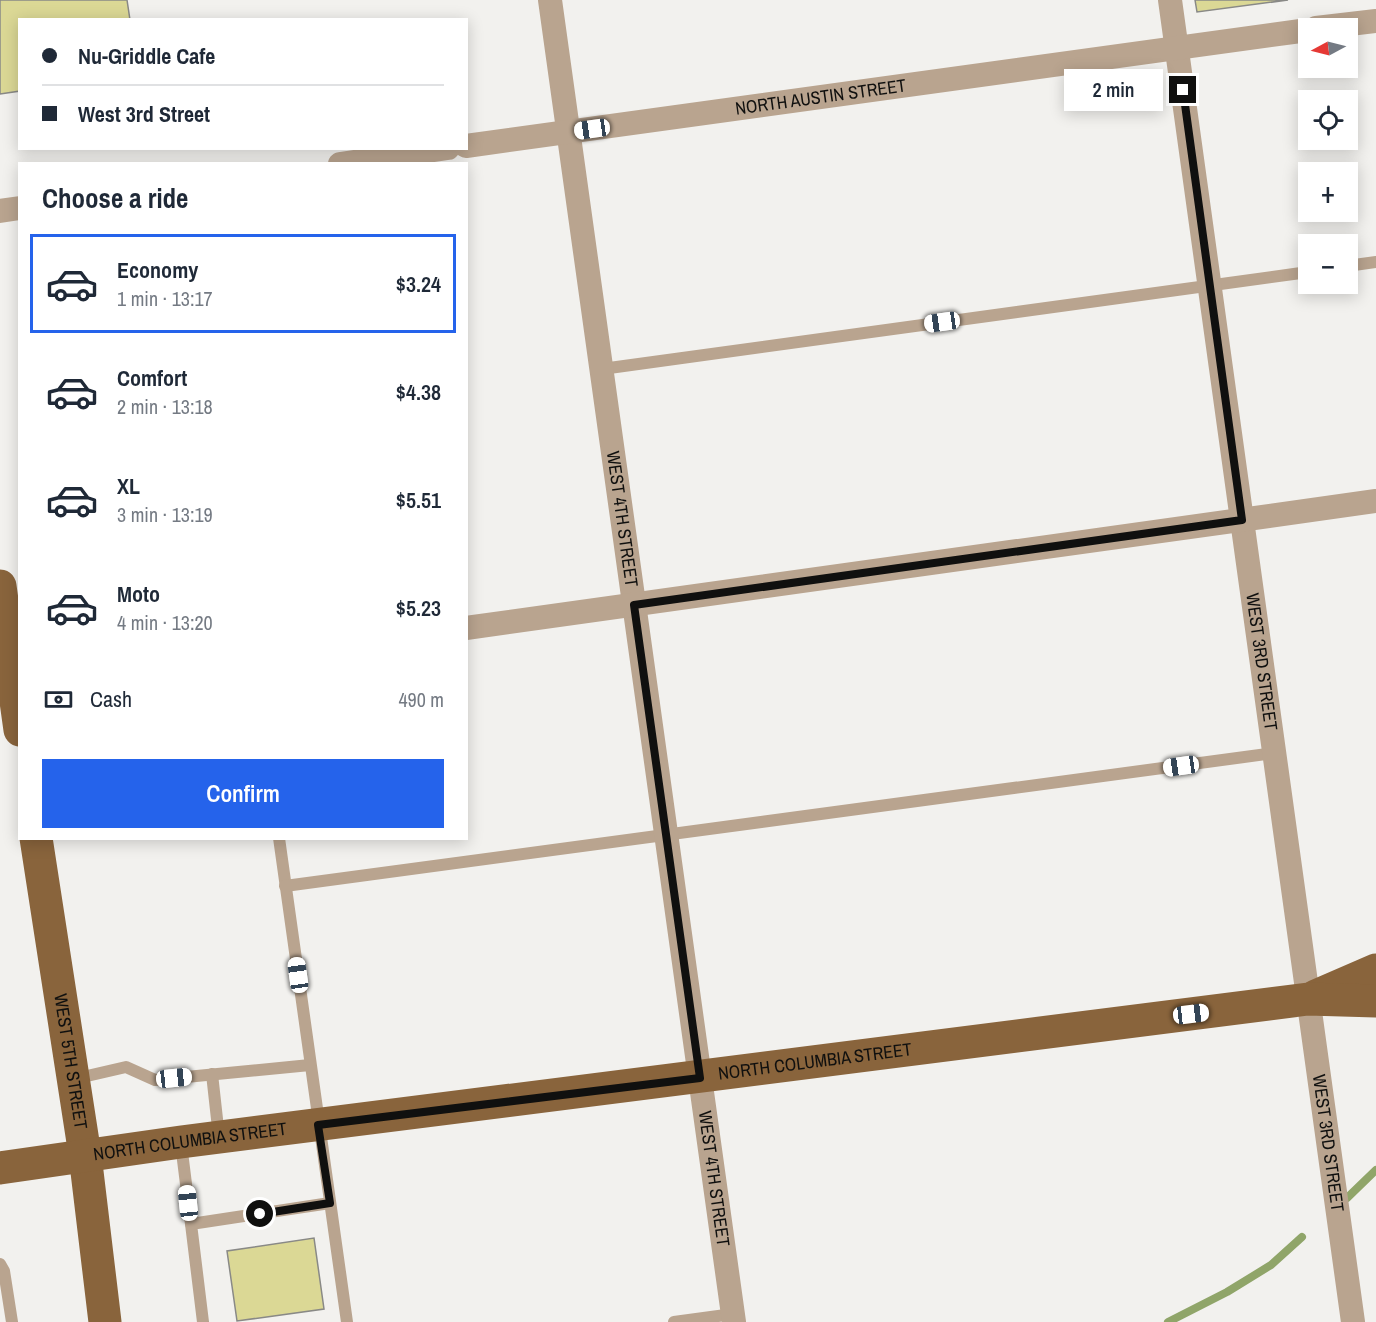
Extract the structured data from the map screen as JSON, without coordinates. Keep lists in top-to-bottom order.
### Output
{
  "streets": {
    "main road": ["WEST 5TH STREET", "NORTH COLUMBIA STREET"],
    "street": ["NORTH AUSTIN STREET", "WEST 4TH STREET", "WEST 3RD STREET"]
  },
  "crossings": [
    ["NORTH AUSTIN STREET", "WEST 4TH STREET"],
    ["NORTH AUSTIN STREET", "WEST 3RD STREET"],
    ["WEST 4TH STREET", "NORTH COLUMBIA STREET"],
    ["WEST 3RD STREET", "NORTH COLUMBIA STREET"],
    ["WEST 5TH STREET", "NORTH COLUMBIA STREET"]
  ],
  "north": "left",
  "page": {
    "map_buttons": ["+", "−"],
    "banner": ["Nu-Griddle Cafe", "West 3rd Street"],
    "bubble": "2 min",
    "heading": "Choose a ride",
    "list": [
      {
        "name": "Economy",
        "note": "1 min · 13:17",
        "value": "$3.24"
      },
      {
        "name": "Comfort",
        "note": "2 min · 13:18",
        "value": "$4.38"
      },
      {
        "name": "XL",
        "note": "3 min · 13:19",
        "value": "$5.51"
      },
      {
        "name": "Moto",
        "note": "4 min · 13:20",
        "value": "$5.23"
      }
    ],
    "pay": ["Cash", "490 m"],
    "buttons": "Confirm"
  }
}
